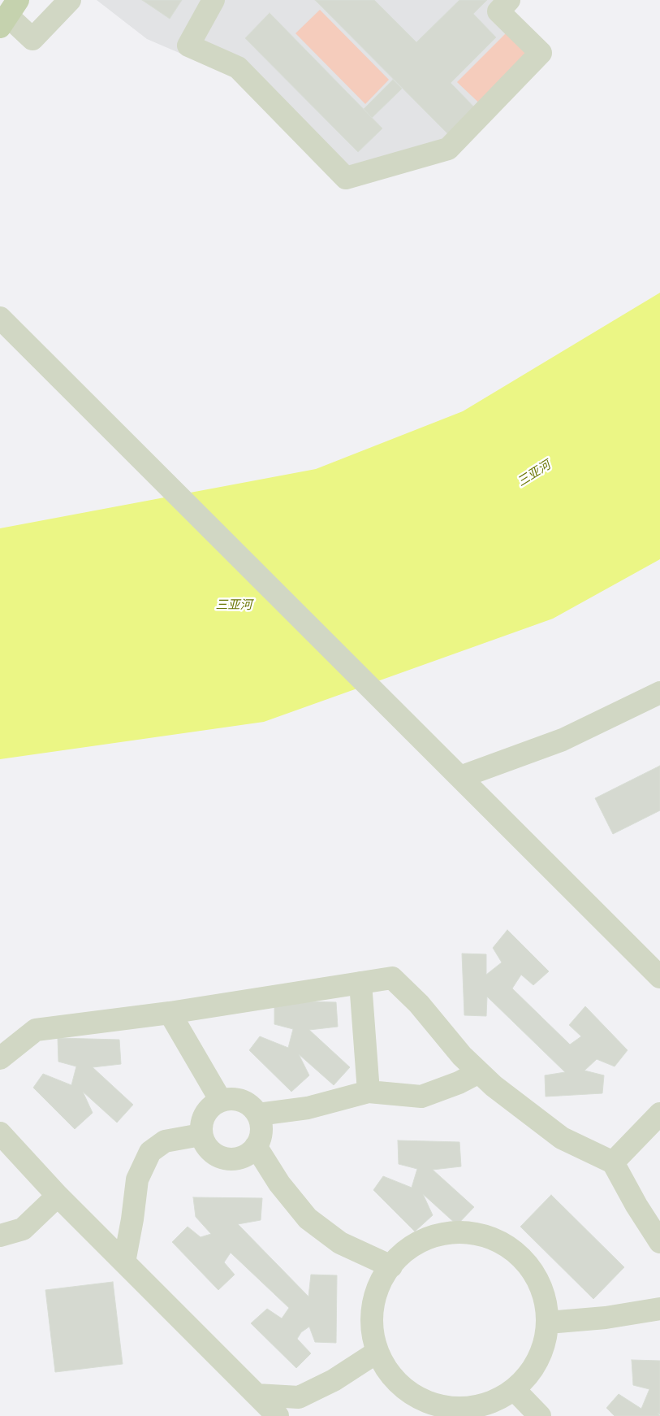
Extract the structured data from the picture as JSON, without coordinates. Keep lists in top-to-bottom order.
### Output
{
  "water": ["三亚河"]
}
